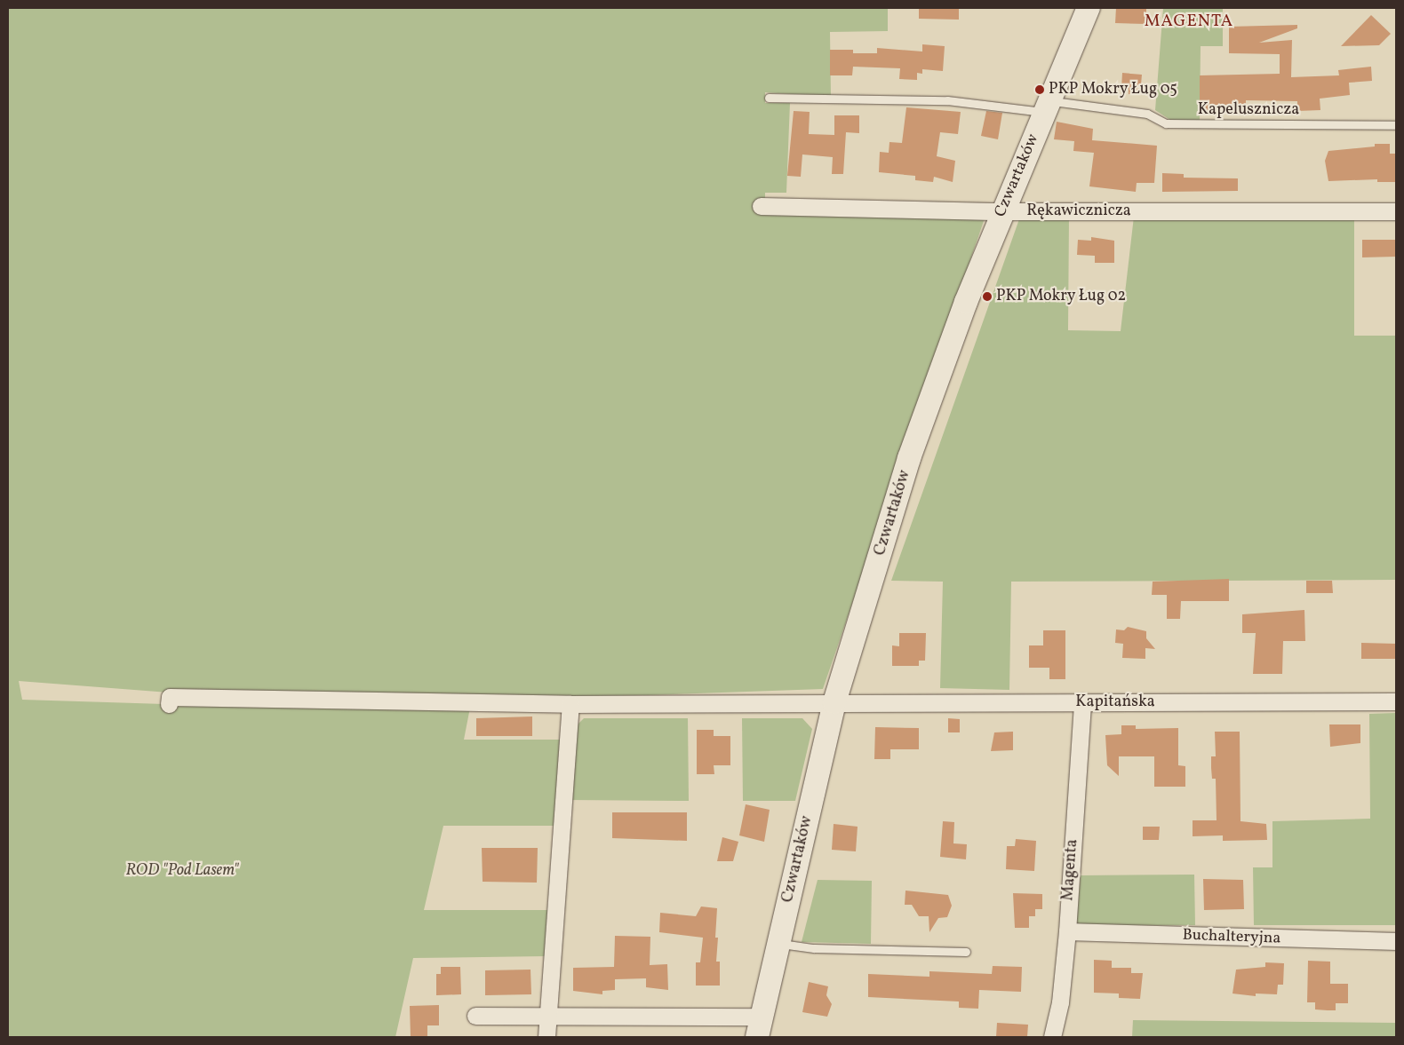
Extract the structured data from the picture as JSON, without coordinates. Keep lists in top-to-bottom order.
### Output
{
  "streets": {
    "street": [
      "Czwartaków",
      "Rękawicznicza",
      "Kapitańska",
      "Magenta",
      "Buchalteryjna"
    ],
    "lane": ["Kapelusznicza"]
  },
  "crossings": [
    ["Kapelusznicza", "Czwartaków"],
    ["Czwartaków", "Rękawicznicza"],
    ["Czwartaków", "Kapitańska"],
    ["Kapitańska", "Magenta"],
    ["Magenta", "Buchalteryjna"]
  ],
  "districts": ["MAGENTA"],
  "parks": ["ROD \"Pod Lasem\""],
  "places": ["PKP Mokry Ług 05", "PKP Mokry Ług 02"]
}
